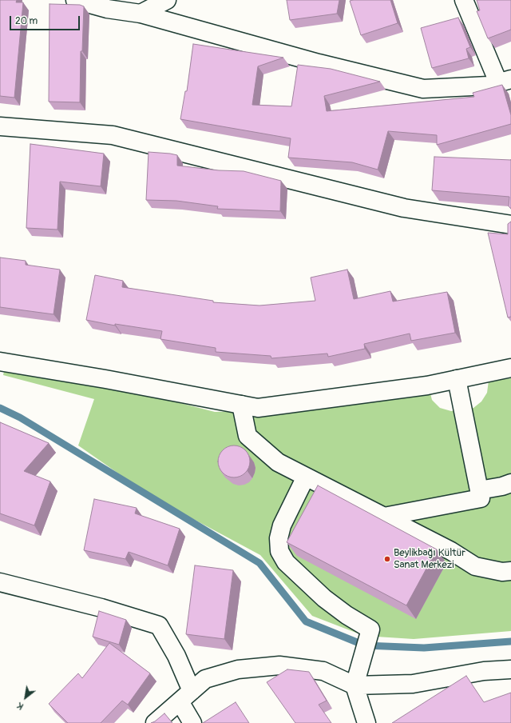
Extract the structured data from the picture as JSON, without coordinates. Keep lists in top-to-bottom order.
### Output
{
  "places": ["Beylikbağı Kültür Sanat Merkezi"],
  "scale_bar": "20 m",
  "north": "bottom left"
}
